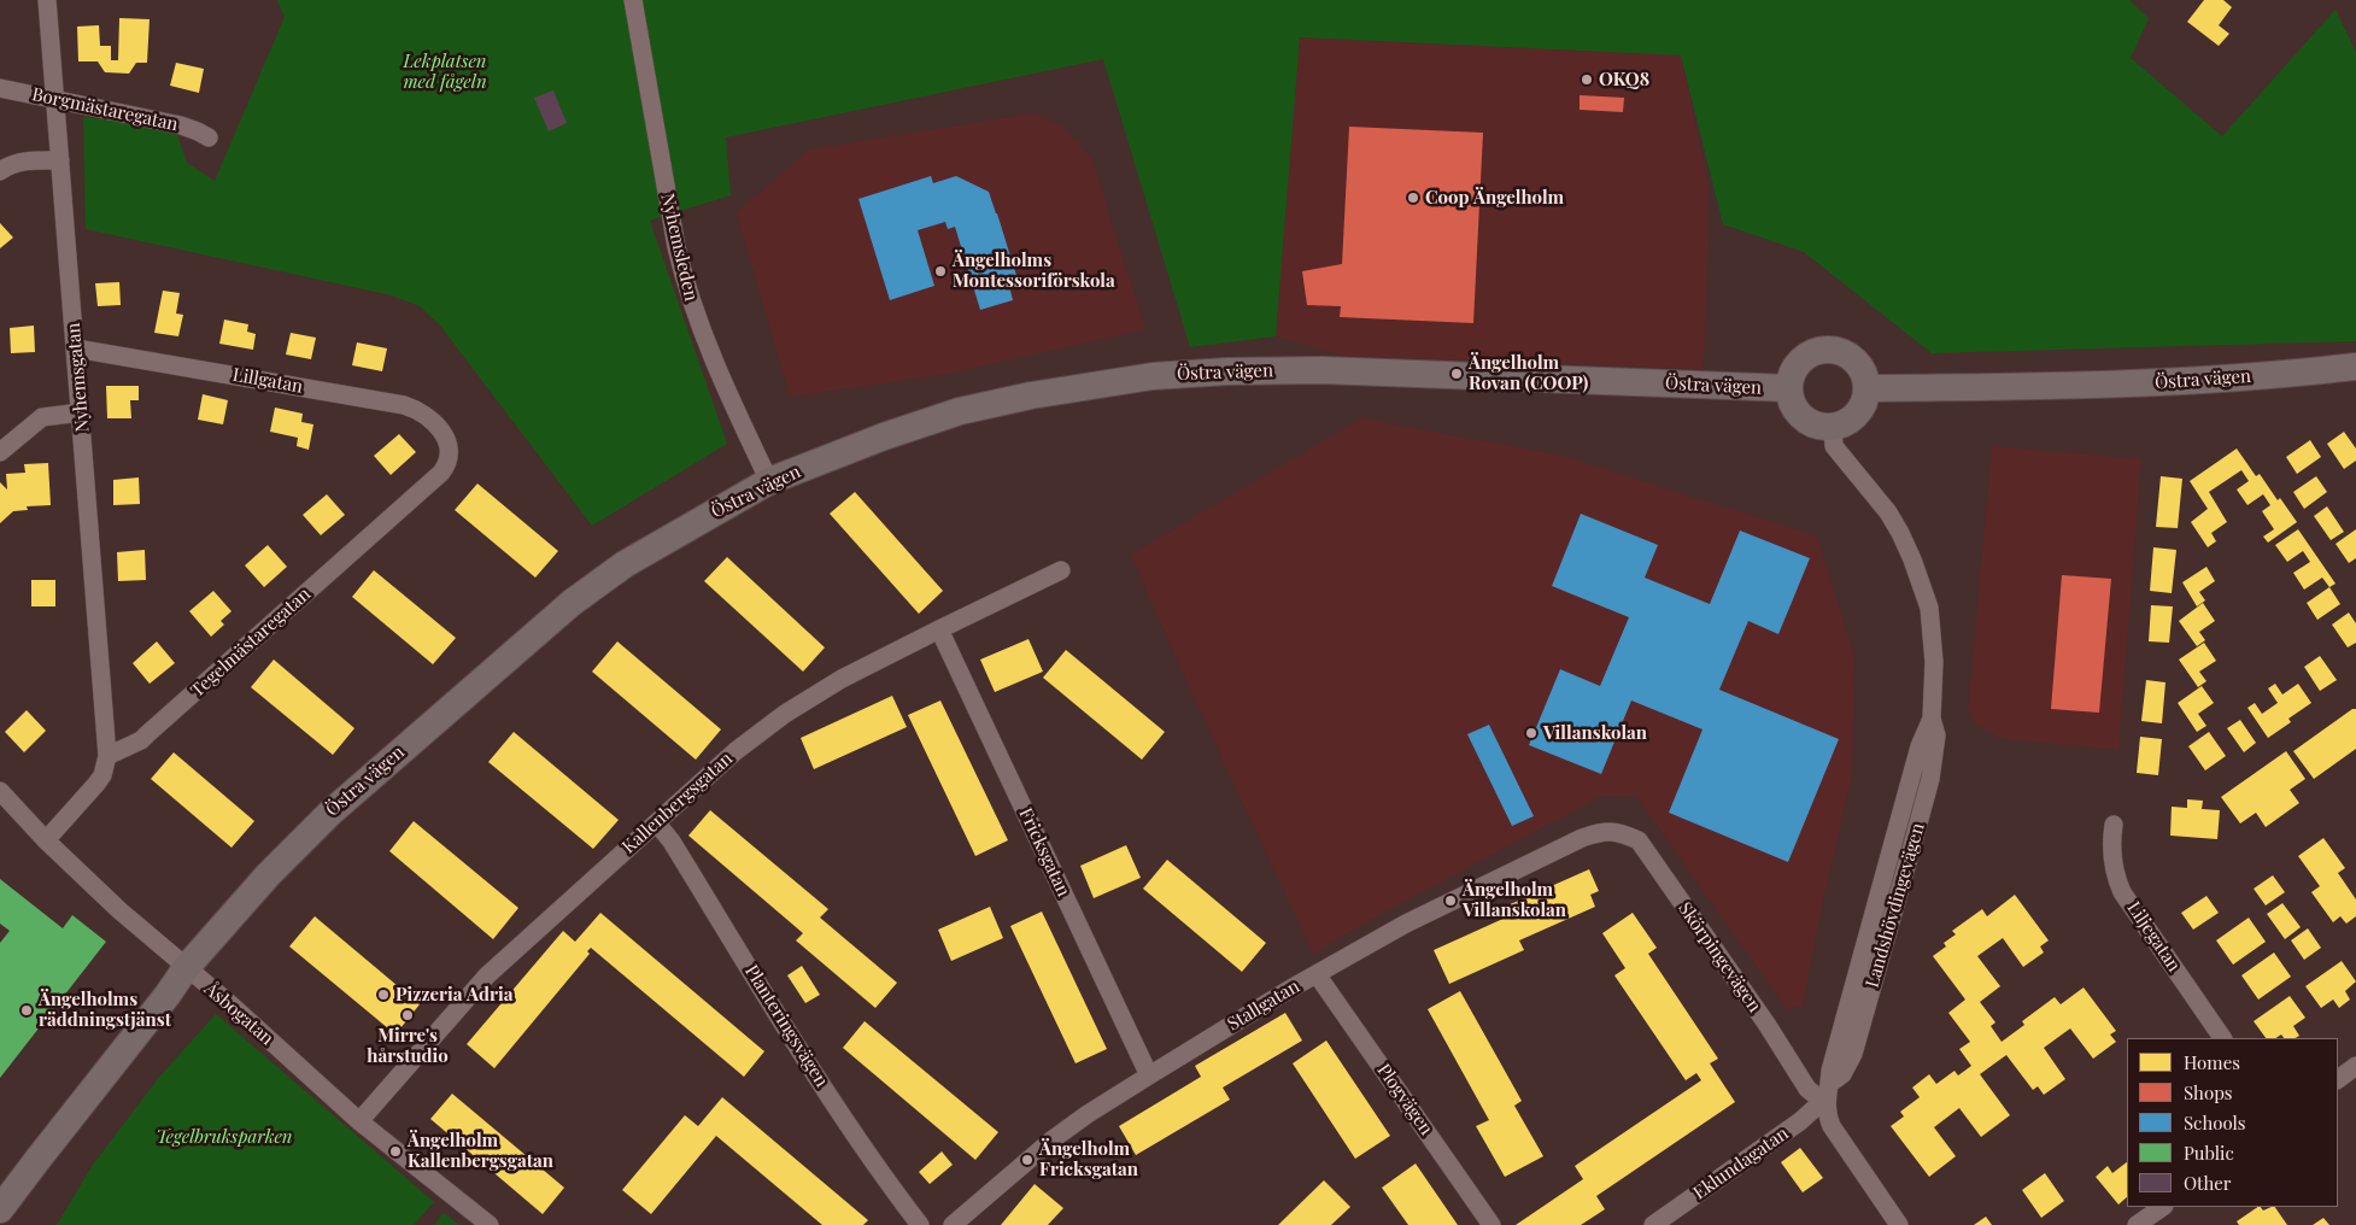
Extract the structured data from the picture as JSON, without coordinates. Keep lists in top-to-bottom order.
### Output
{
  "streets": {
    "main road": ["Östra vägen"],
    "street": [
      "Borgmästaregatan",
      "Nyhemsleden",
      "Nyhemsgatan",
      "Lillgatan",
      "Tegelmästaregatan",
      "Kallenbergsgatan",
      "Fricksgatan",
      "Landshövdingevägen",
      "Liljegatan",
      "Skörpingevägen",
      "Stallgatan",
      "Åsbogatan",
      "Planteringsvägen",
      "Plogvägen",
      "Eklundagatan"
    ]
  },
  "crossings": [
    ["Borgmästaregatan", "Nyhemsgatan"],
    ["Nyhemsleden", "Östra vägen"],
    ["Östra vägen", "Landshövdingevägen"],
    ["Östra vägen", "Åsbogatan"],
    ["Nyhemsgatan", "Lillgatan"],
    ["Nyhemsgatan", "Tegelmästaregatan"],
    ["Lillgatan", "Tegelmästaregatan"],
    ["Kallenbergsgatan", "Fricksgatan"],
    ["Kallenbergsgatan", "Åsbogatan"],
    ["Kallenbergsgatan", "Planteringsvägen"],
    ["Fricksgatan", "Stallgatan"],
    ["Landshövdingevägen", "Skörpingevägen"],
    ["Landshövdingevägen", "Eklundagatan"],
    ["Skörpingevägen", "Stallgatan"],
    ["Skörpingevägen", "Eklundagatan"],
    ["Stallgatan", "Plogvägen"]
  ],
  "parks": ["Lekplatsen med fågeln", "Tegelbruksparken"],
  "places": [
    "OKQ8",
    "Coop Ängelholm",
    "Ängelholms Montessoriförskola",
    "Ängelholm Rovan (COOP)",
    "Villanskolan",
    "Ängelholm Villanskolan",
    "Pizzeria Adria",
    "Ängelholms räddningstjänst",
    "Mirre's hårstudio",
    "Ängelholm Kallenbergsgatan",
    "Ängelholm Fricksgatan"
  ],
  "legend": [
    "Homes",
    "Shops",
    "Schools",
    "Public",
    "Other"
  ]
}
